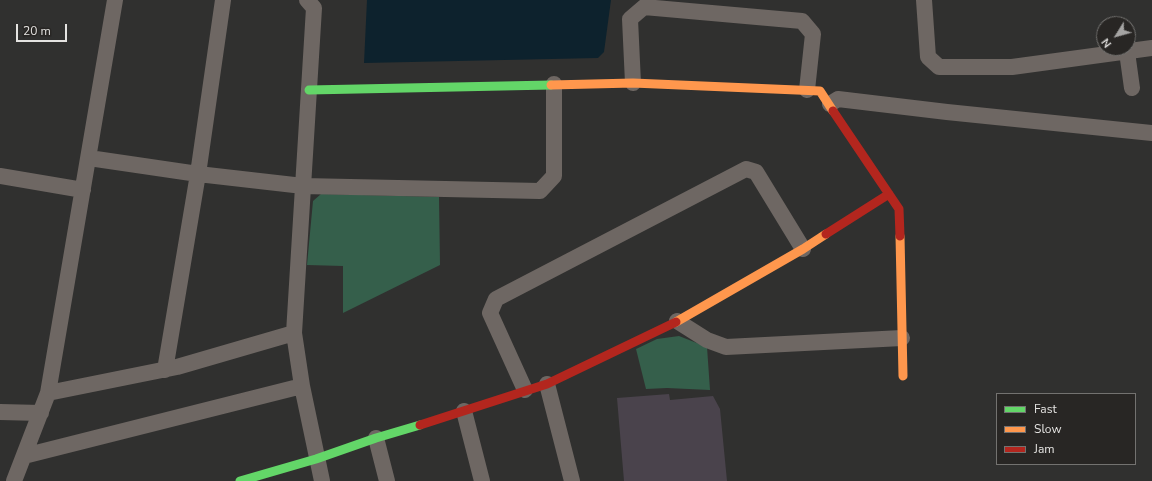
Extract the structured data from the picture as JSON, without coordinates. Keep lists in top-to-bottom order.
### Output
{
  "legend": ["Fast", "Slow", "Jam"],
  "scale_bar": "20 m",
  "north": "bottom left"
}
